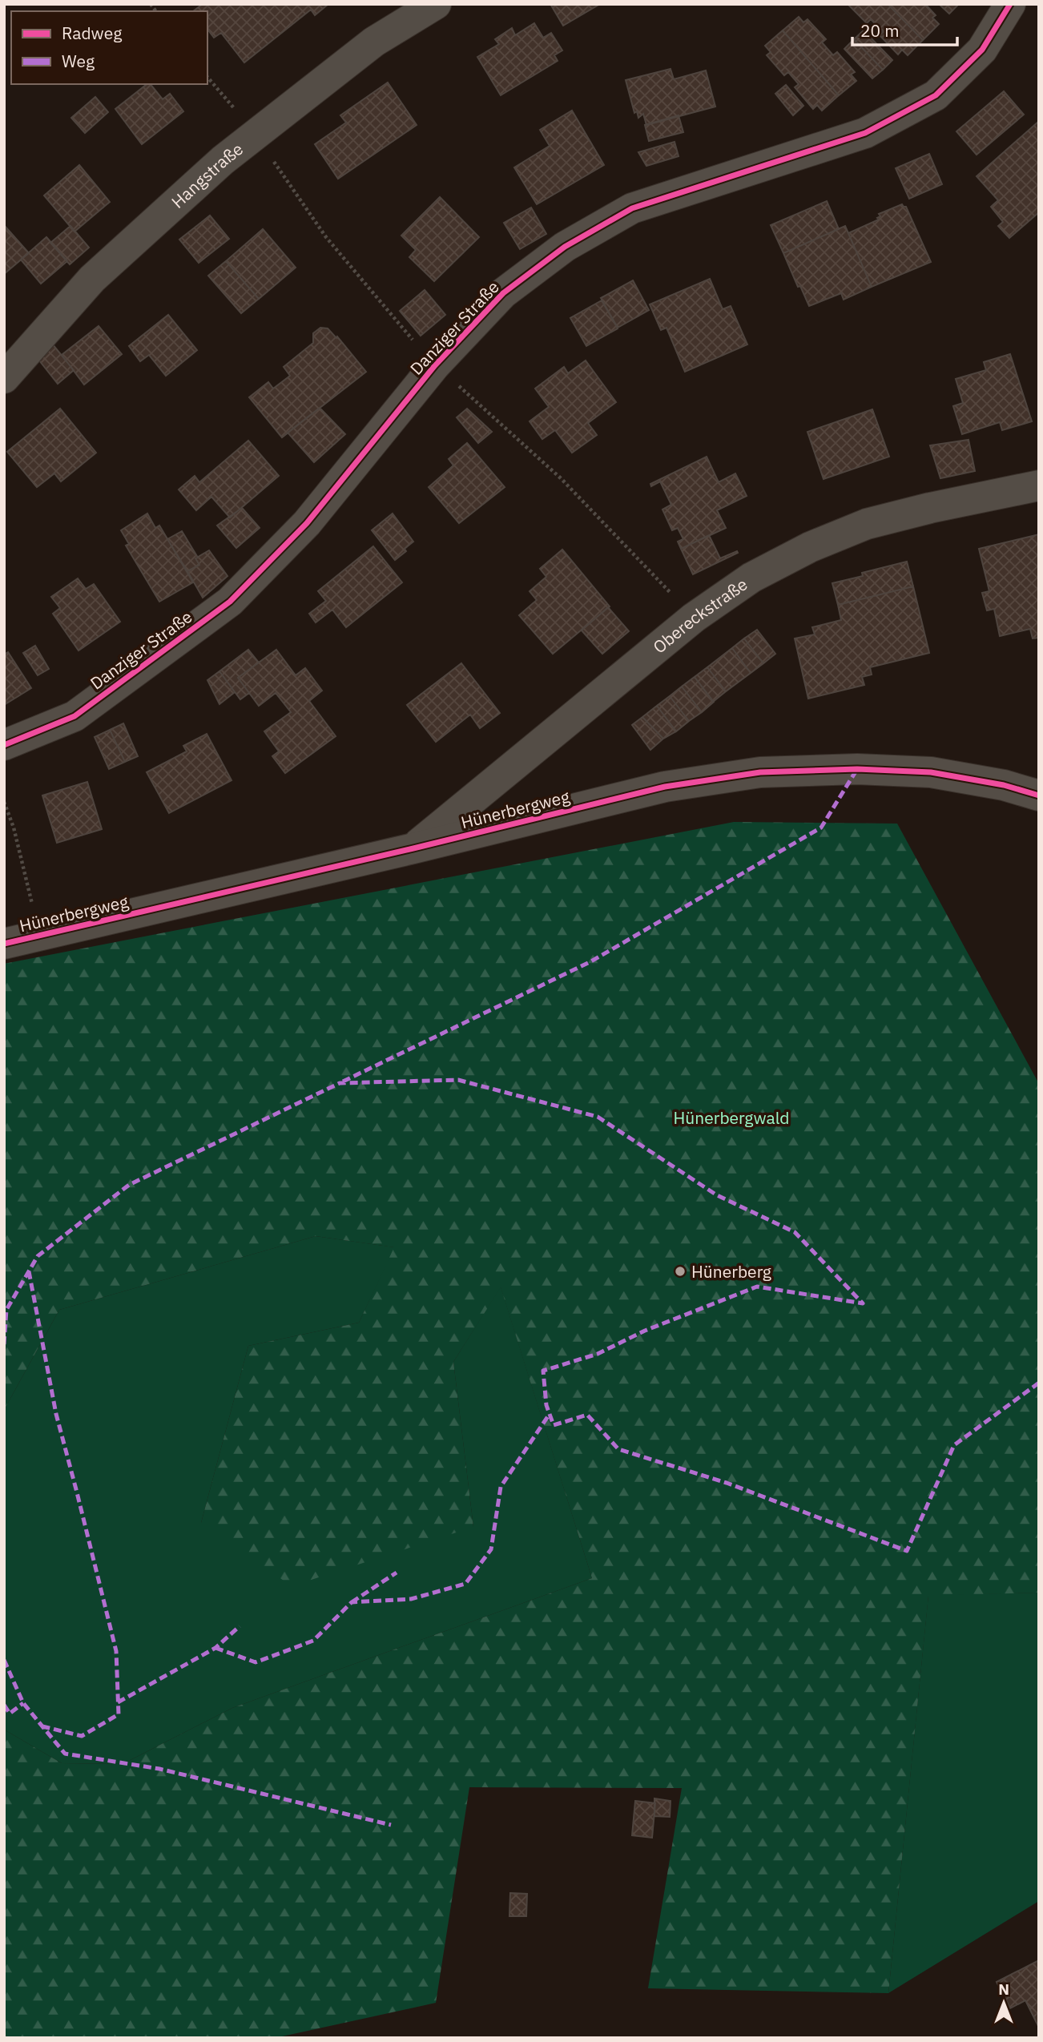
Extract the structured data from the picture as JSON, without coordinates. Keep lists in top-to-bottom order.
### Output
{
  "streets": {
    "street": [
      "Hangstraße",
      "Danziger Straße",
      "Obereckstraße",
      "Hünerbergweg"
    ]
  },
  "crossings": [
    ["Obereckstraße", "Hünerbergweg"]
  ],
  "parks": ["Hünerbergwald"],
  "places": ["Hünerberg"],
  "legend": ["Radweg", "Weg"],
  "scale_bar": "20 m",
  "north": "top"
}
